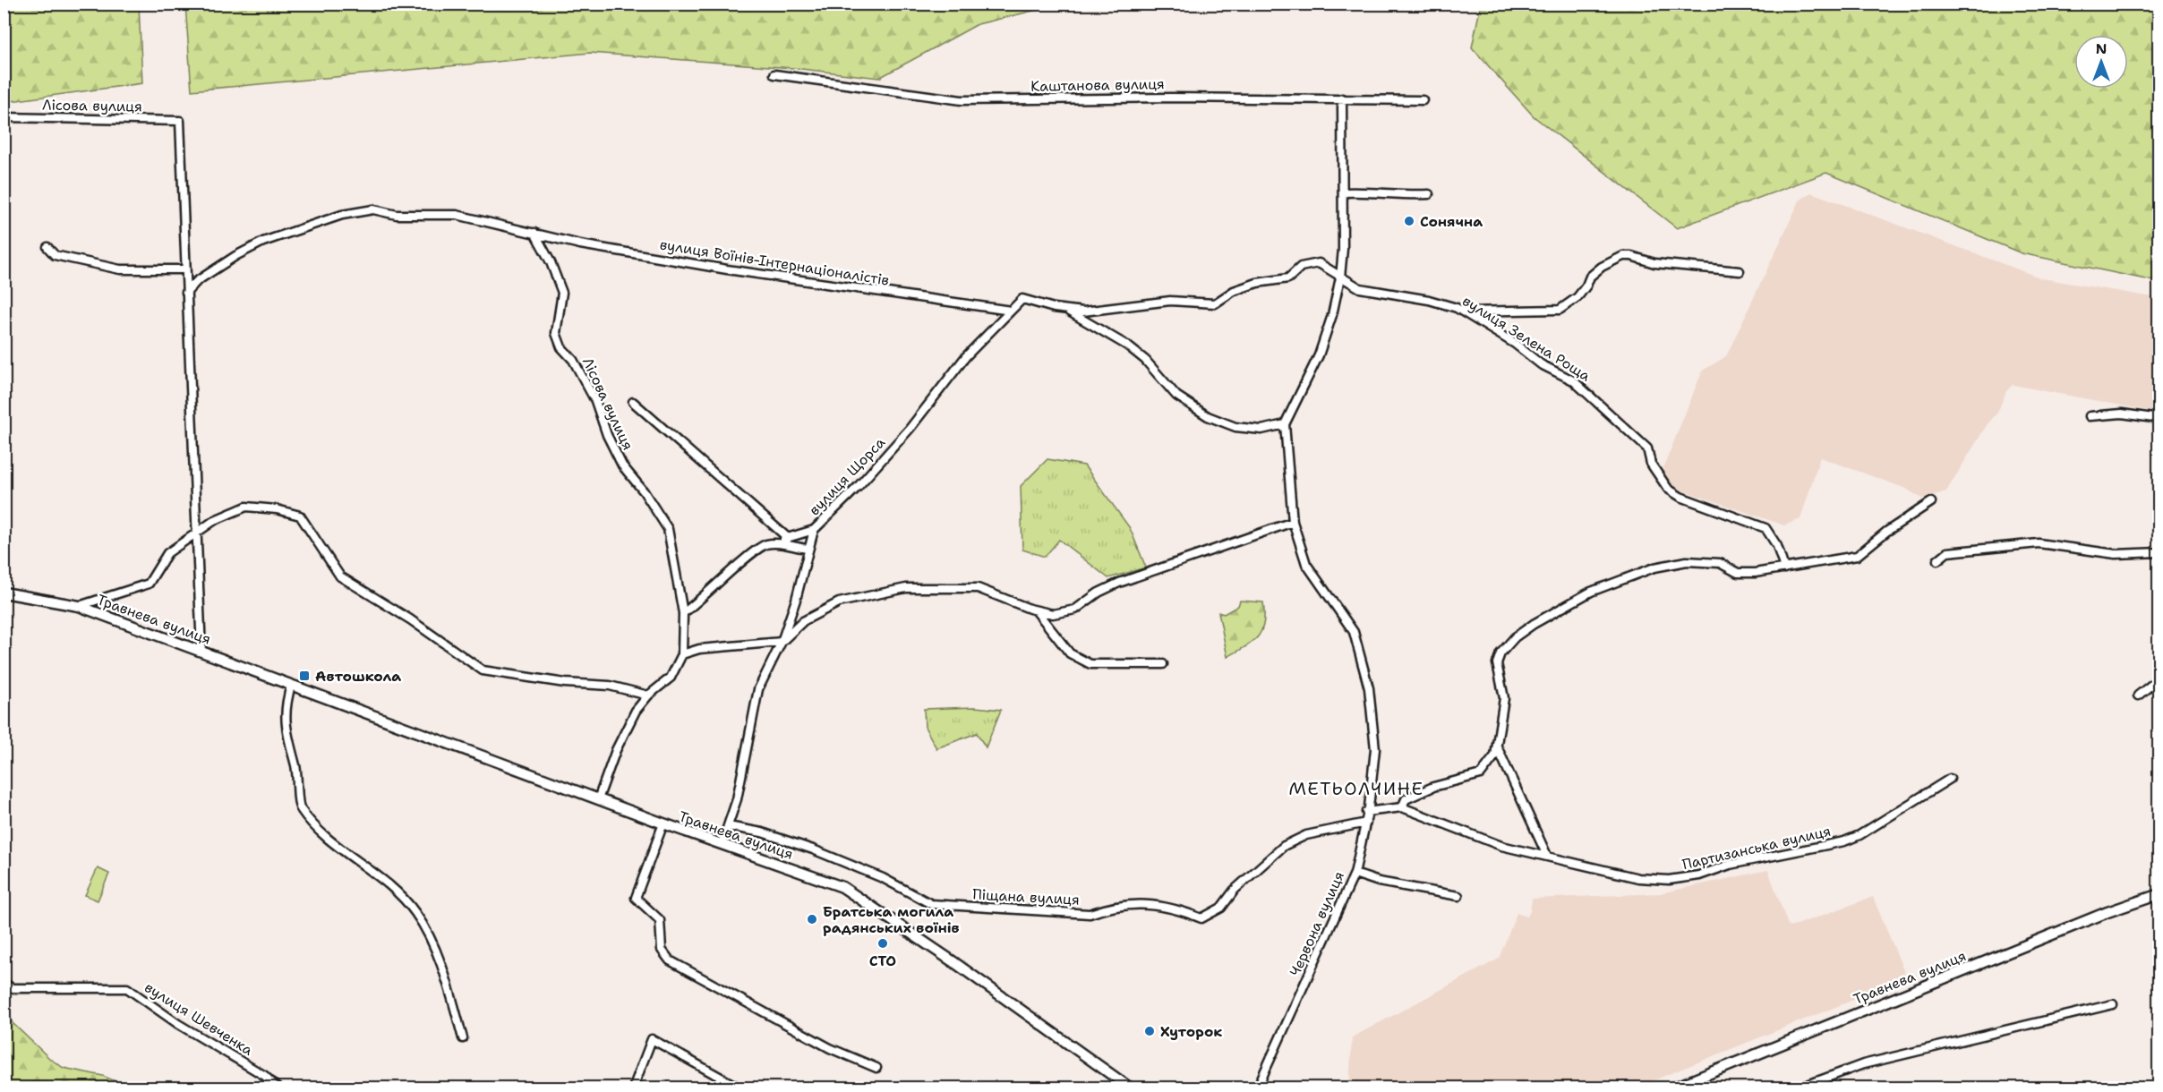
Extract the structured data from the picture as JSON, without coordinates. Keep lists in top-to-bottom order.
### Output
{
  "streets": {
    "street": [
      "Каштанова вулиця",
      "Лісова вулиця",
      "вулиця Воїнів-Інтернаціоналістів",
      "вулиця Зелена Роща",
      "вулиця Щорса",
      "Травнева вулиця",
      "Партизанська вулиця",
      "Піщана вулиця",
      "Червона вулиця",
      "вулиця Шевченка"
    ]
  },
  "crossings": [
    ["Лісова вулиця", "вулиця Воїнів-Інтернаціоналістів"],
    ["вулиця Воїнів-Інтернаціоналістів", "вулиця Щорса"],
    ["вулиця Зелена Роща", "вулиця Щорса"],
    ["вулиця Щорса", "Травнева вулиця"],
    ["вулиця Щорса", "Піщана вулиця"],
    ["вулиця Щорса", "Червона вулиця"],
    ["Піщана вулиця", "Червона вулиця"]
  ],
  "districts": ["МЕТЬОЛЧИНЕ"],
  "places": {
    "other": [
      "Сонячна",
      "Братська могила радянських воїнів",
      "СТО",
      "Хуторок"
    ],
    "transit": ["Автошкола"]
  },
  "north": "top"
}
